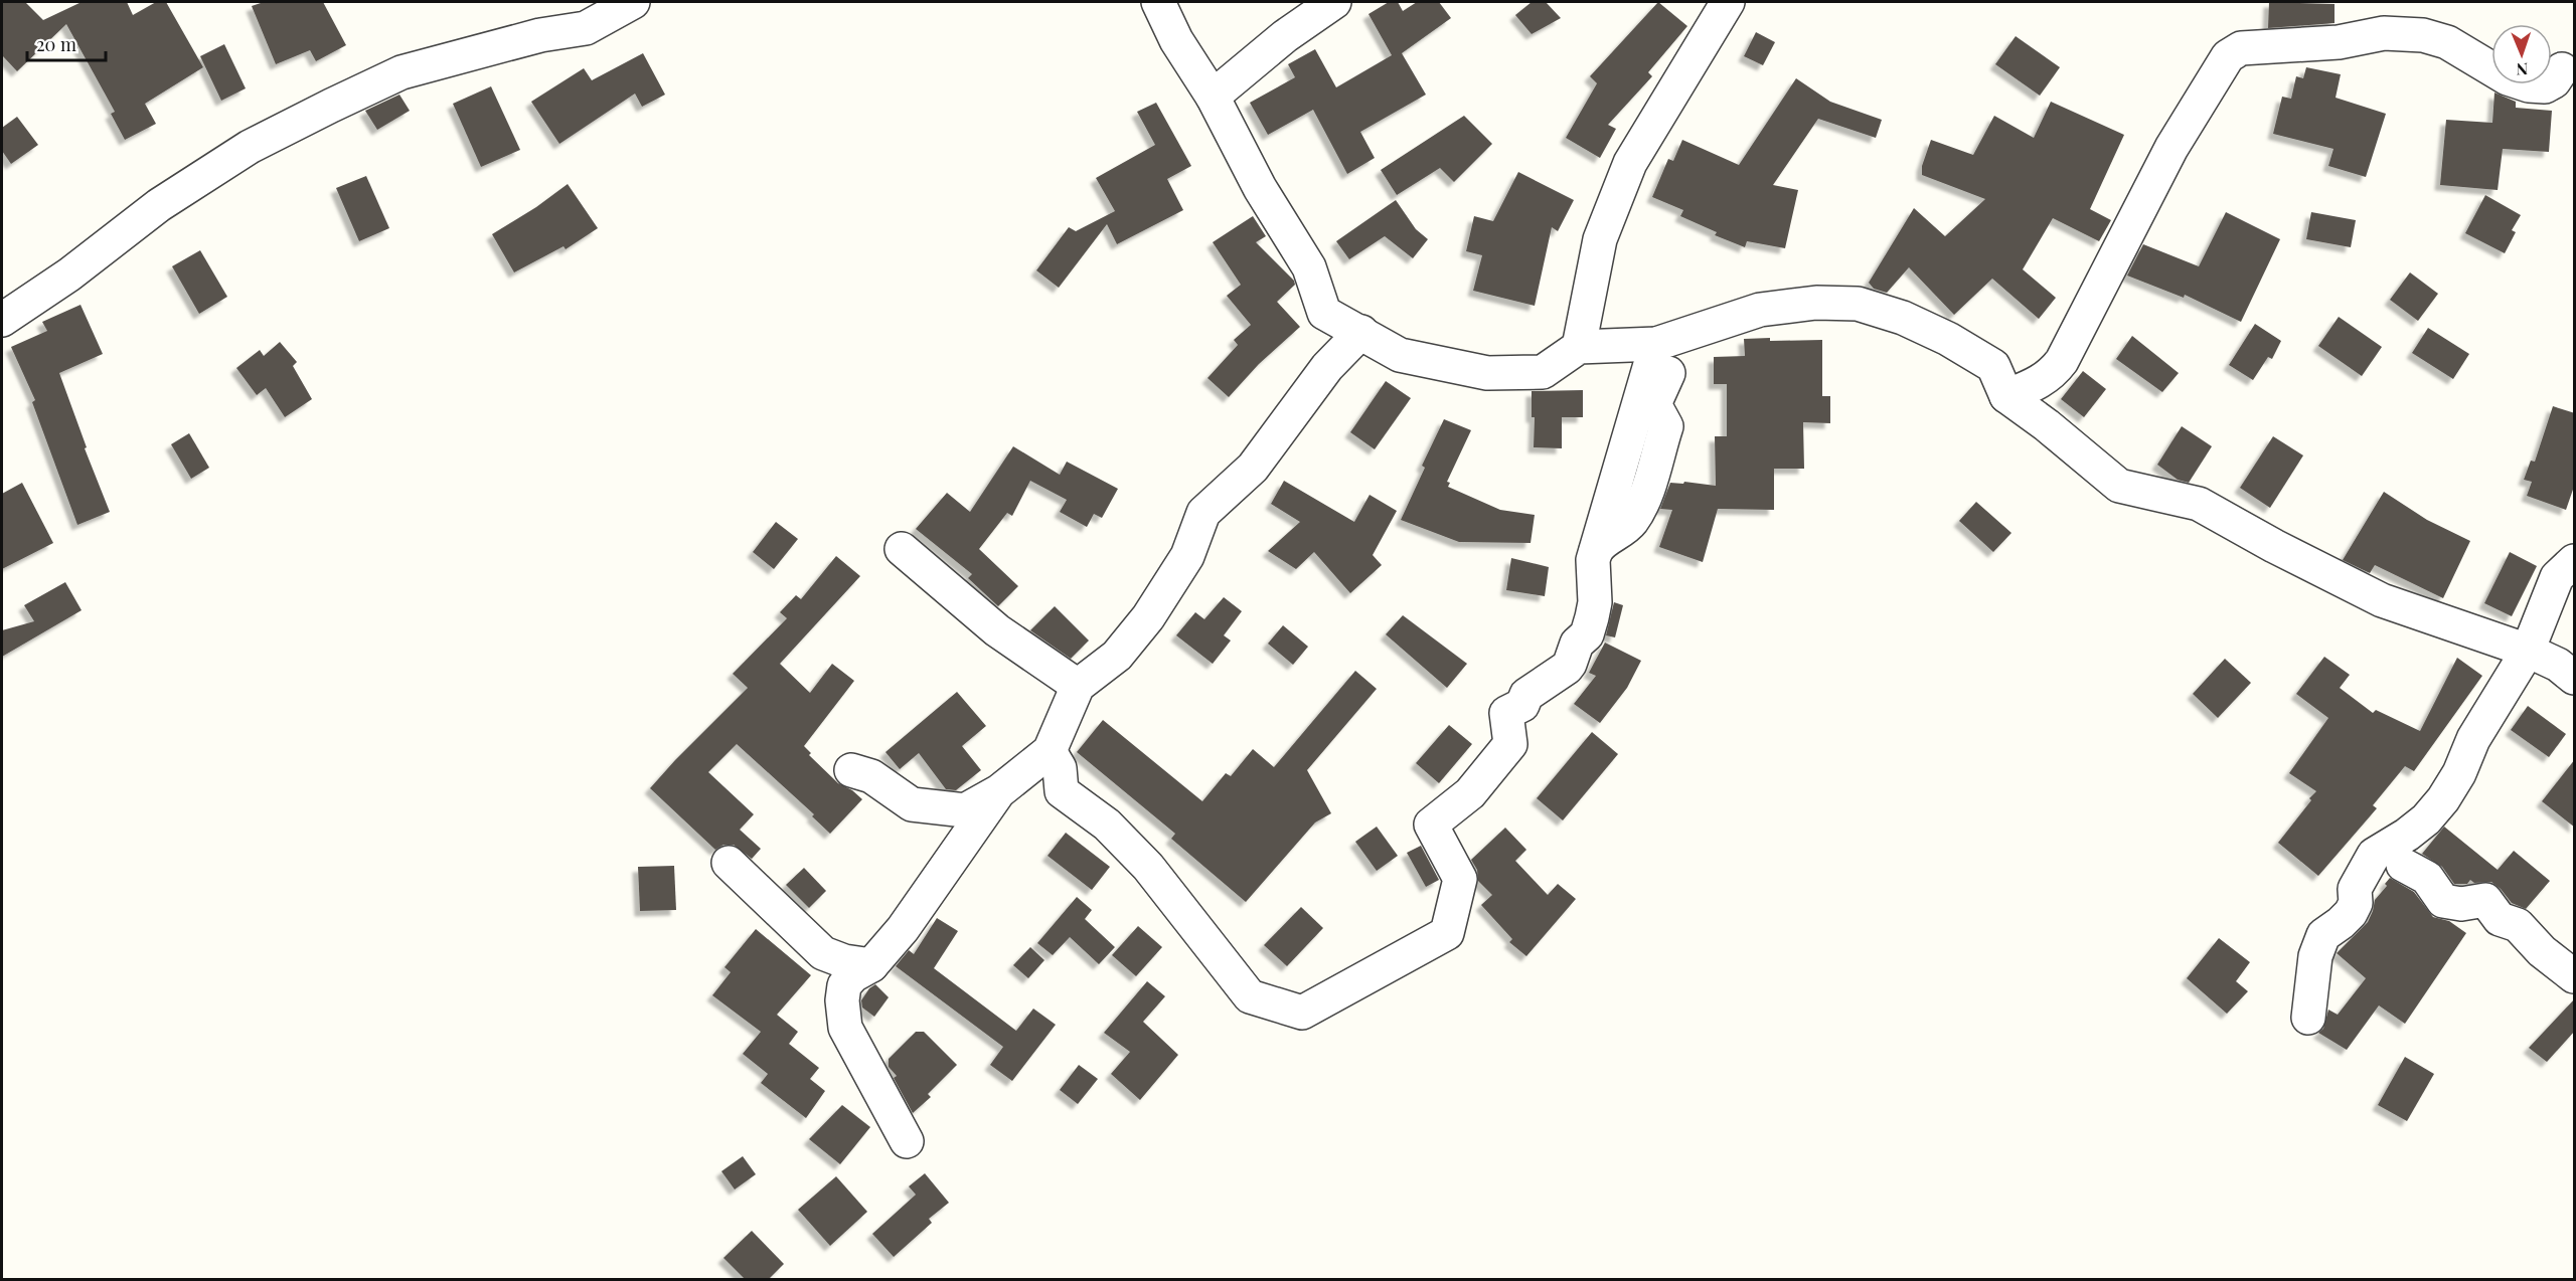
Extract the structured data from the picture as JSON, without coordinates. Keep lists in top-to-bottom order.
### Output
{
  "scale_bar": "20 m",
  "north": "bottom"
}
